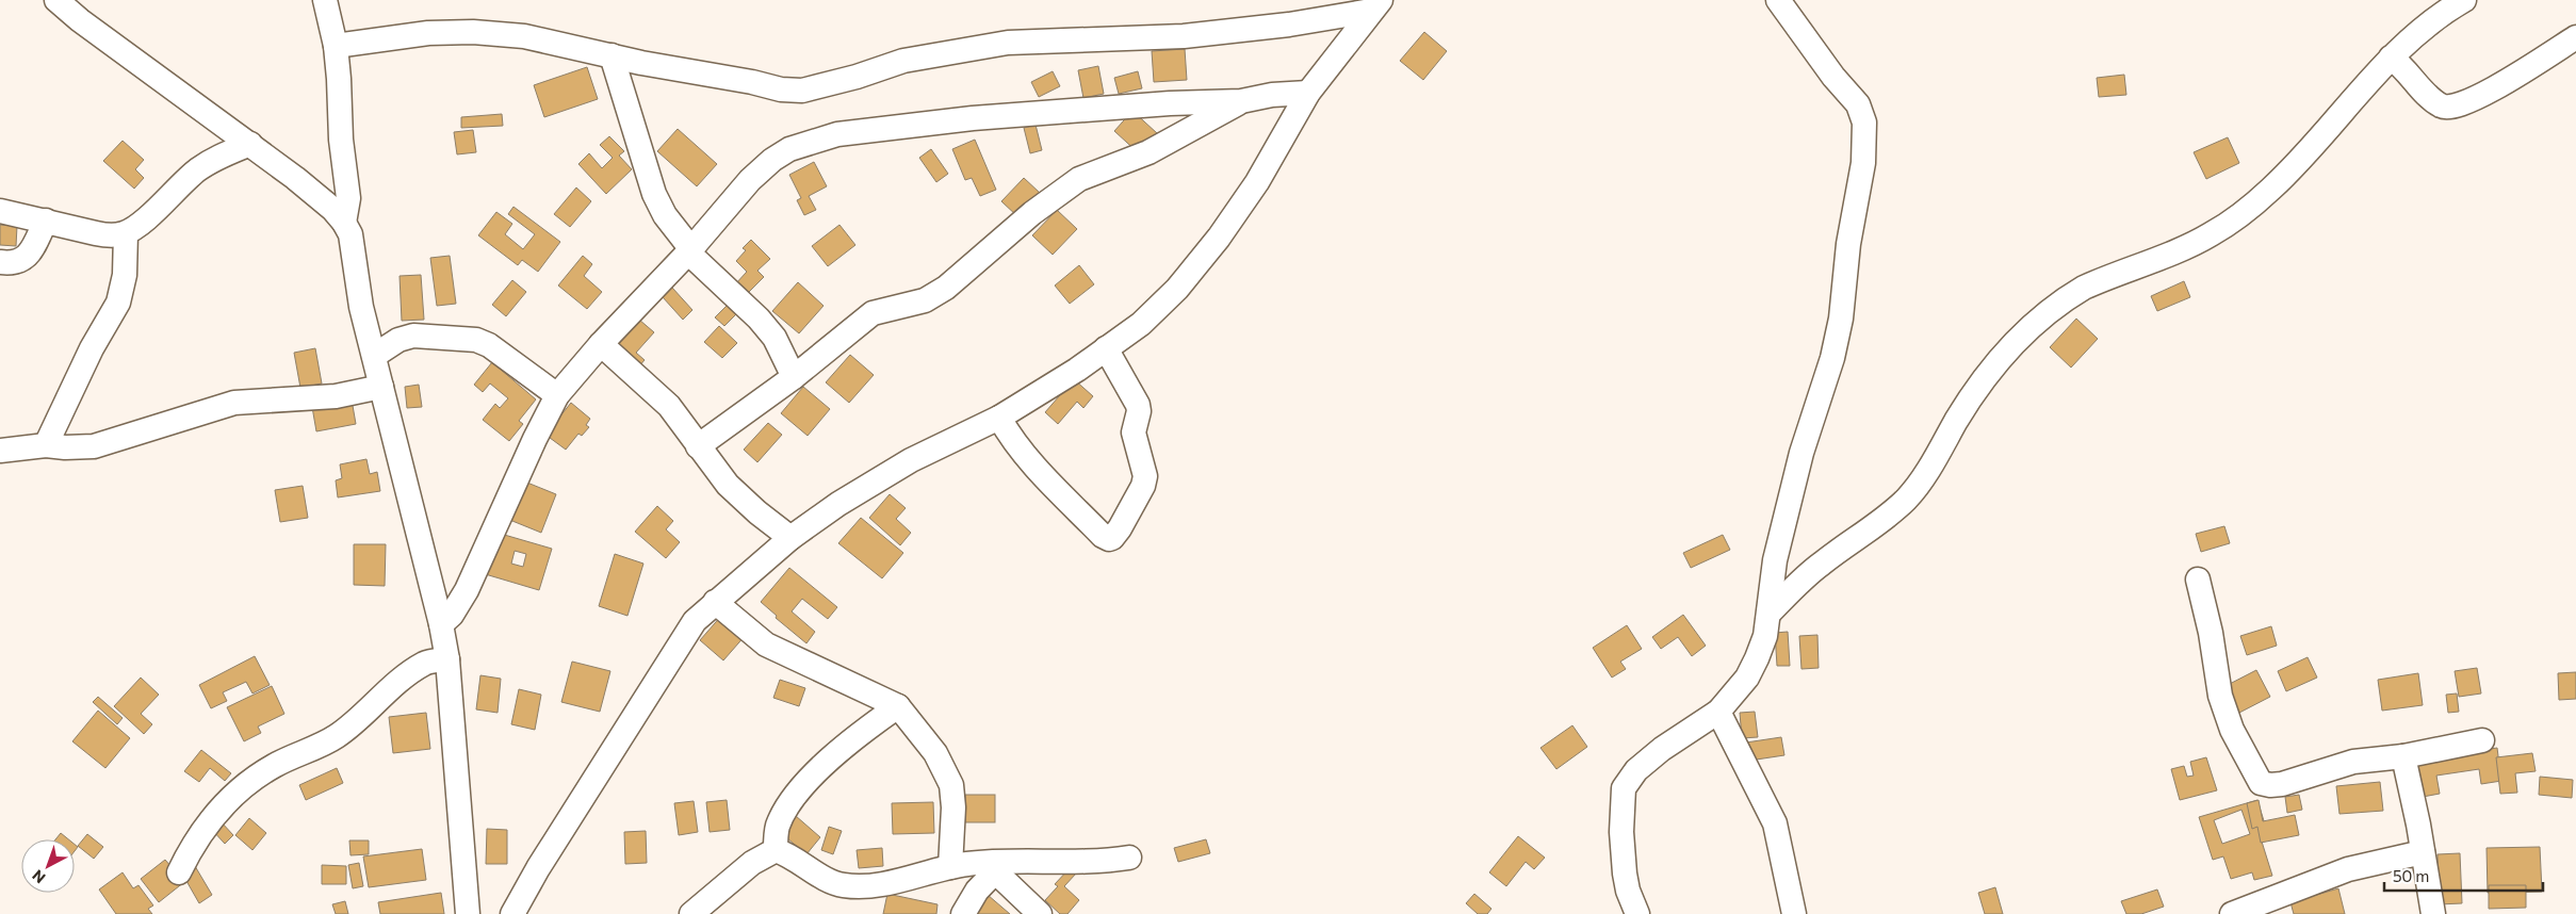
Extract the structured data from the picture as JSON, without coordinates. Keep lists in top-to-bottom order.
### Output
{
  "scale_bar": "50 m",
  "north": "bottom left"
}
